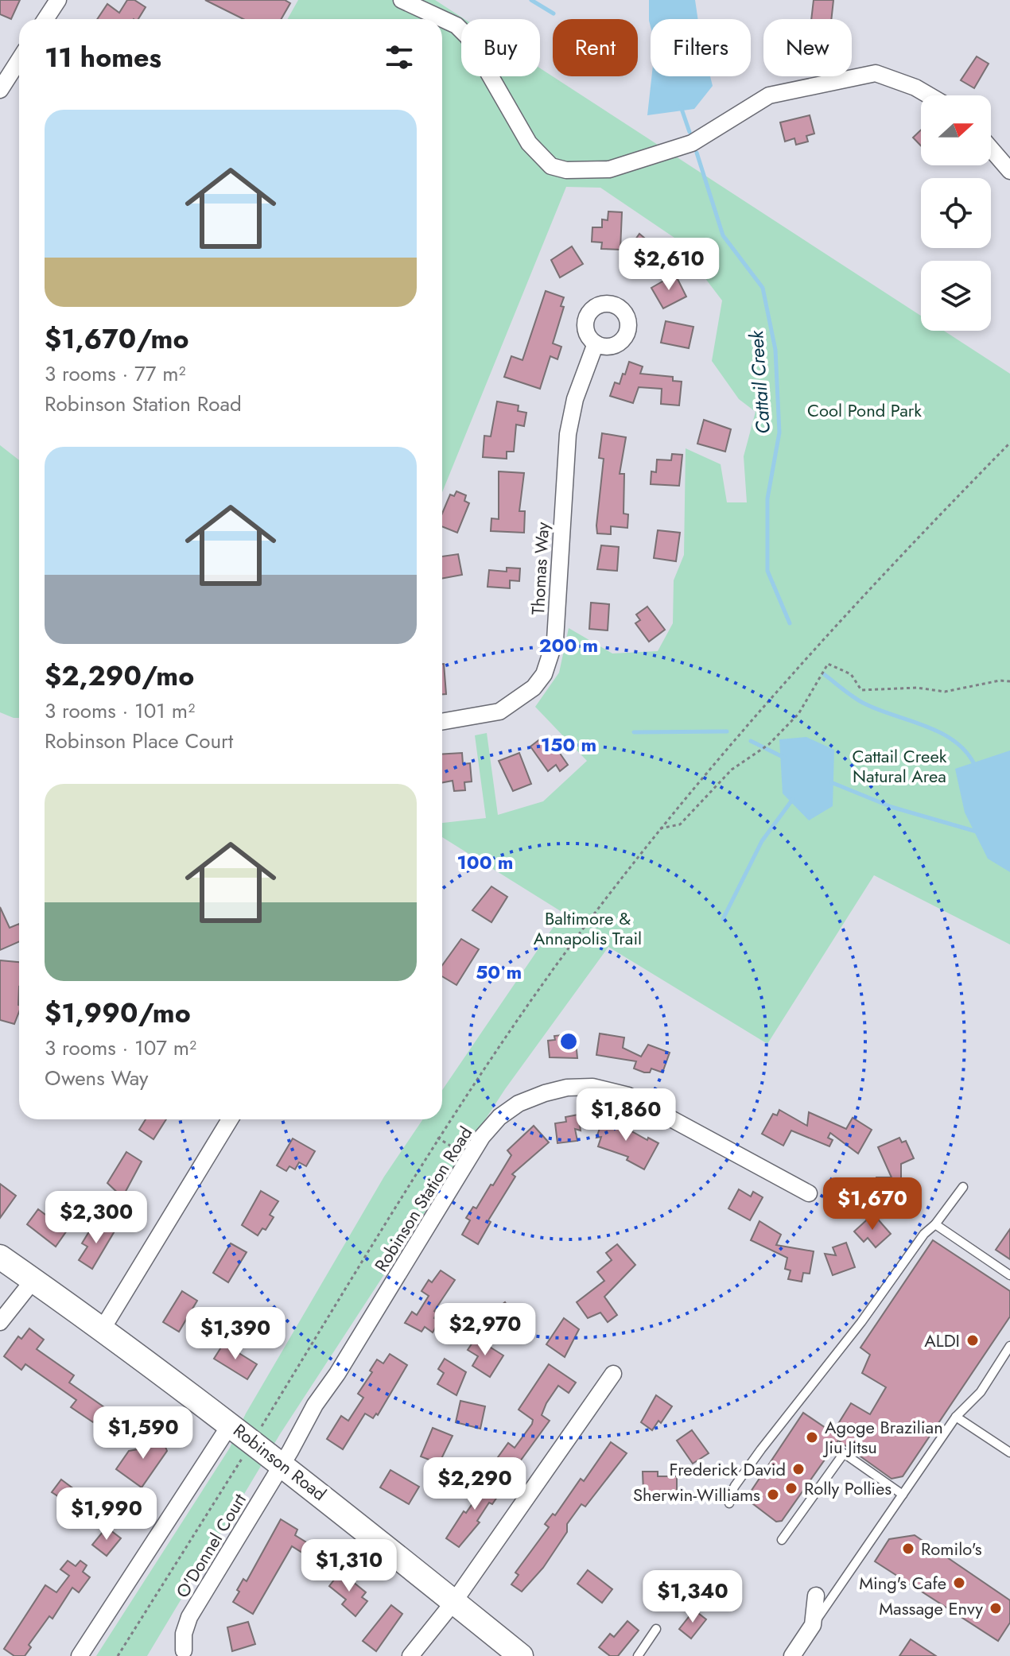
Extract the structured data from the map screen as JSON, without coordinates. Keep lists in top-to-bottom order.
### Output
{
  "streets": {
    "main road": ["Robinson Road"],
    "street": ["Thomas Way", "Robinson Station Road", "O'Donnel Court"]
  },
  "crossings": [
    ["Robinson Station Road", "Robinson Road"],
    ["Robinson Station Road", "O'Donnel Court"],
    ["Robinson Road", "O'Donnel Court"]
  ],
  "water": ["Cattail Creek"],
  "parks": ["Cool Pond Park", "Cattail Creek Natural Area", "Baltimore & Annapolis Trail"],
  "places": [
    "ALDI",
    "Agoge Brazilian Jiu Jitsu",
    "Frederick David",
    "Rolly Pollies",
    "Sherwin-Williams",
    "Romilo's",
    "Ming's Cafe",
    "Massage Envy"
  ],
  "north": "right",
  "page": {
    "chip": [
      "Buy",
      "Rent",
      "Filters",
      "New"
    ],
    "heading": "11 homes",
    "list": [
      {
        "name": "$1,670/mo",
        "note": "3 rooms · 77 m² · Robinson Station Road"
      },
      {
        "name": "$2,290/mo",
        "note": "3 rooms · 101 m² · Robinson Place Court"
      },
      {
        "name": "$1,990/mo",
        "note": "3 rooms · 107 m² · Owens Way"
      }
    ],
    "price": [
      "$2,610",
      "$1,860",
      "$1,670",
      "$2,300",
      "$2,970",
      "$1,390",
      "$1,590",
      "$2,290",
      "$1,990",
      "$1,310",
      "$1,340"
    ]
  },
  "rings": [
    "200 m",
    "150 m",
    "100 m",
    "50 m"
  ]
}
